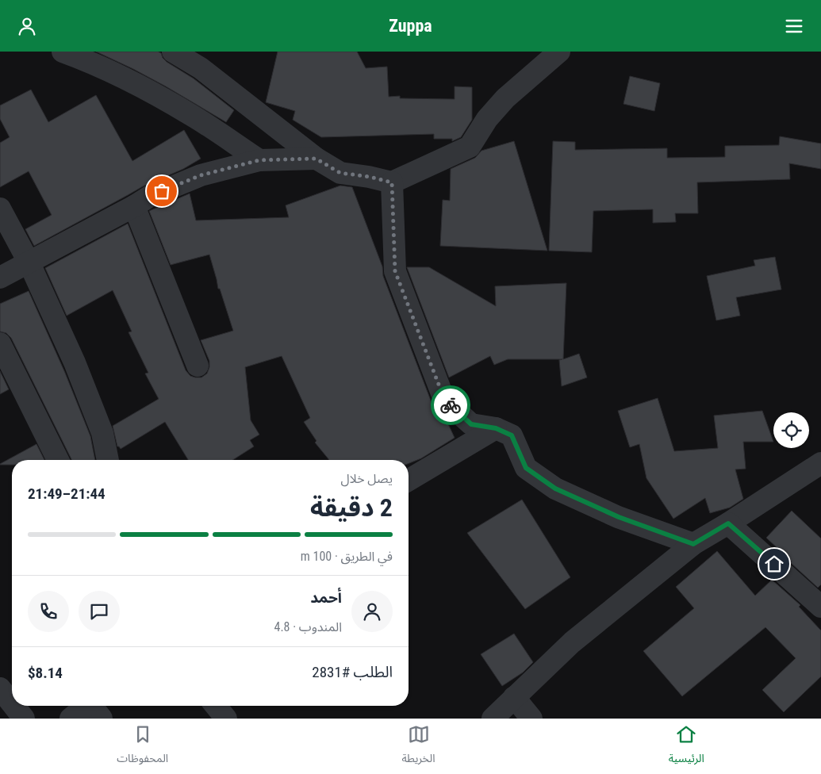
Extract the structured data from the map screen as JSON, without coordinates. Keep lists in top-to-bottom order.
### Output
{
  "page": {
    "header": "Zuppa",
    "heading": ["2 دقيقة", "يصل خلال", "21:44–21:49"],
    "panel": [
      "أحمد",
      "المندوب · 4.8",
      "الطلب #2831",
      "$8.14"
    ],
    "bar": "في الطريق · 100 m",
    "tabs": ["الرئيسية", "الخريطة", "المحفوظات"]
  }
}
